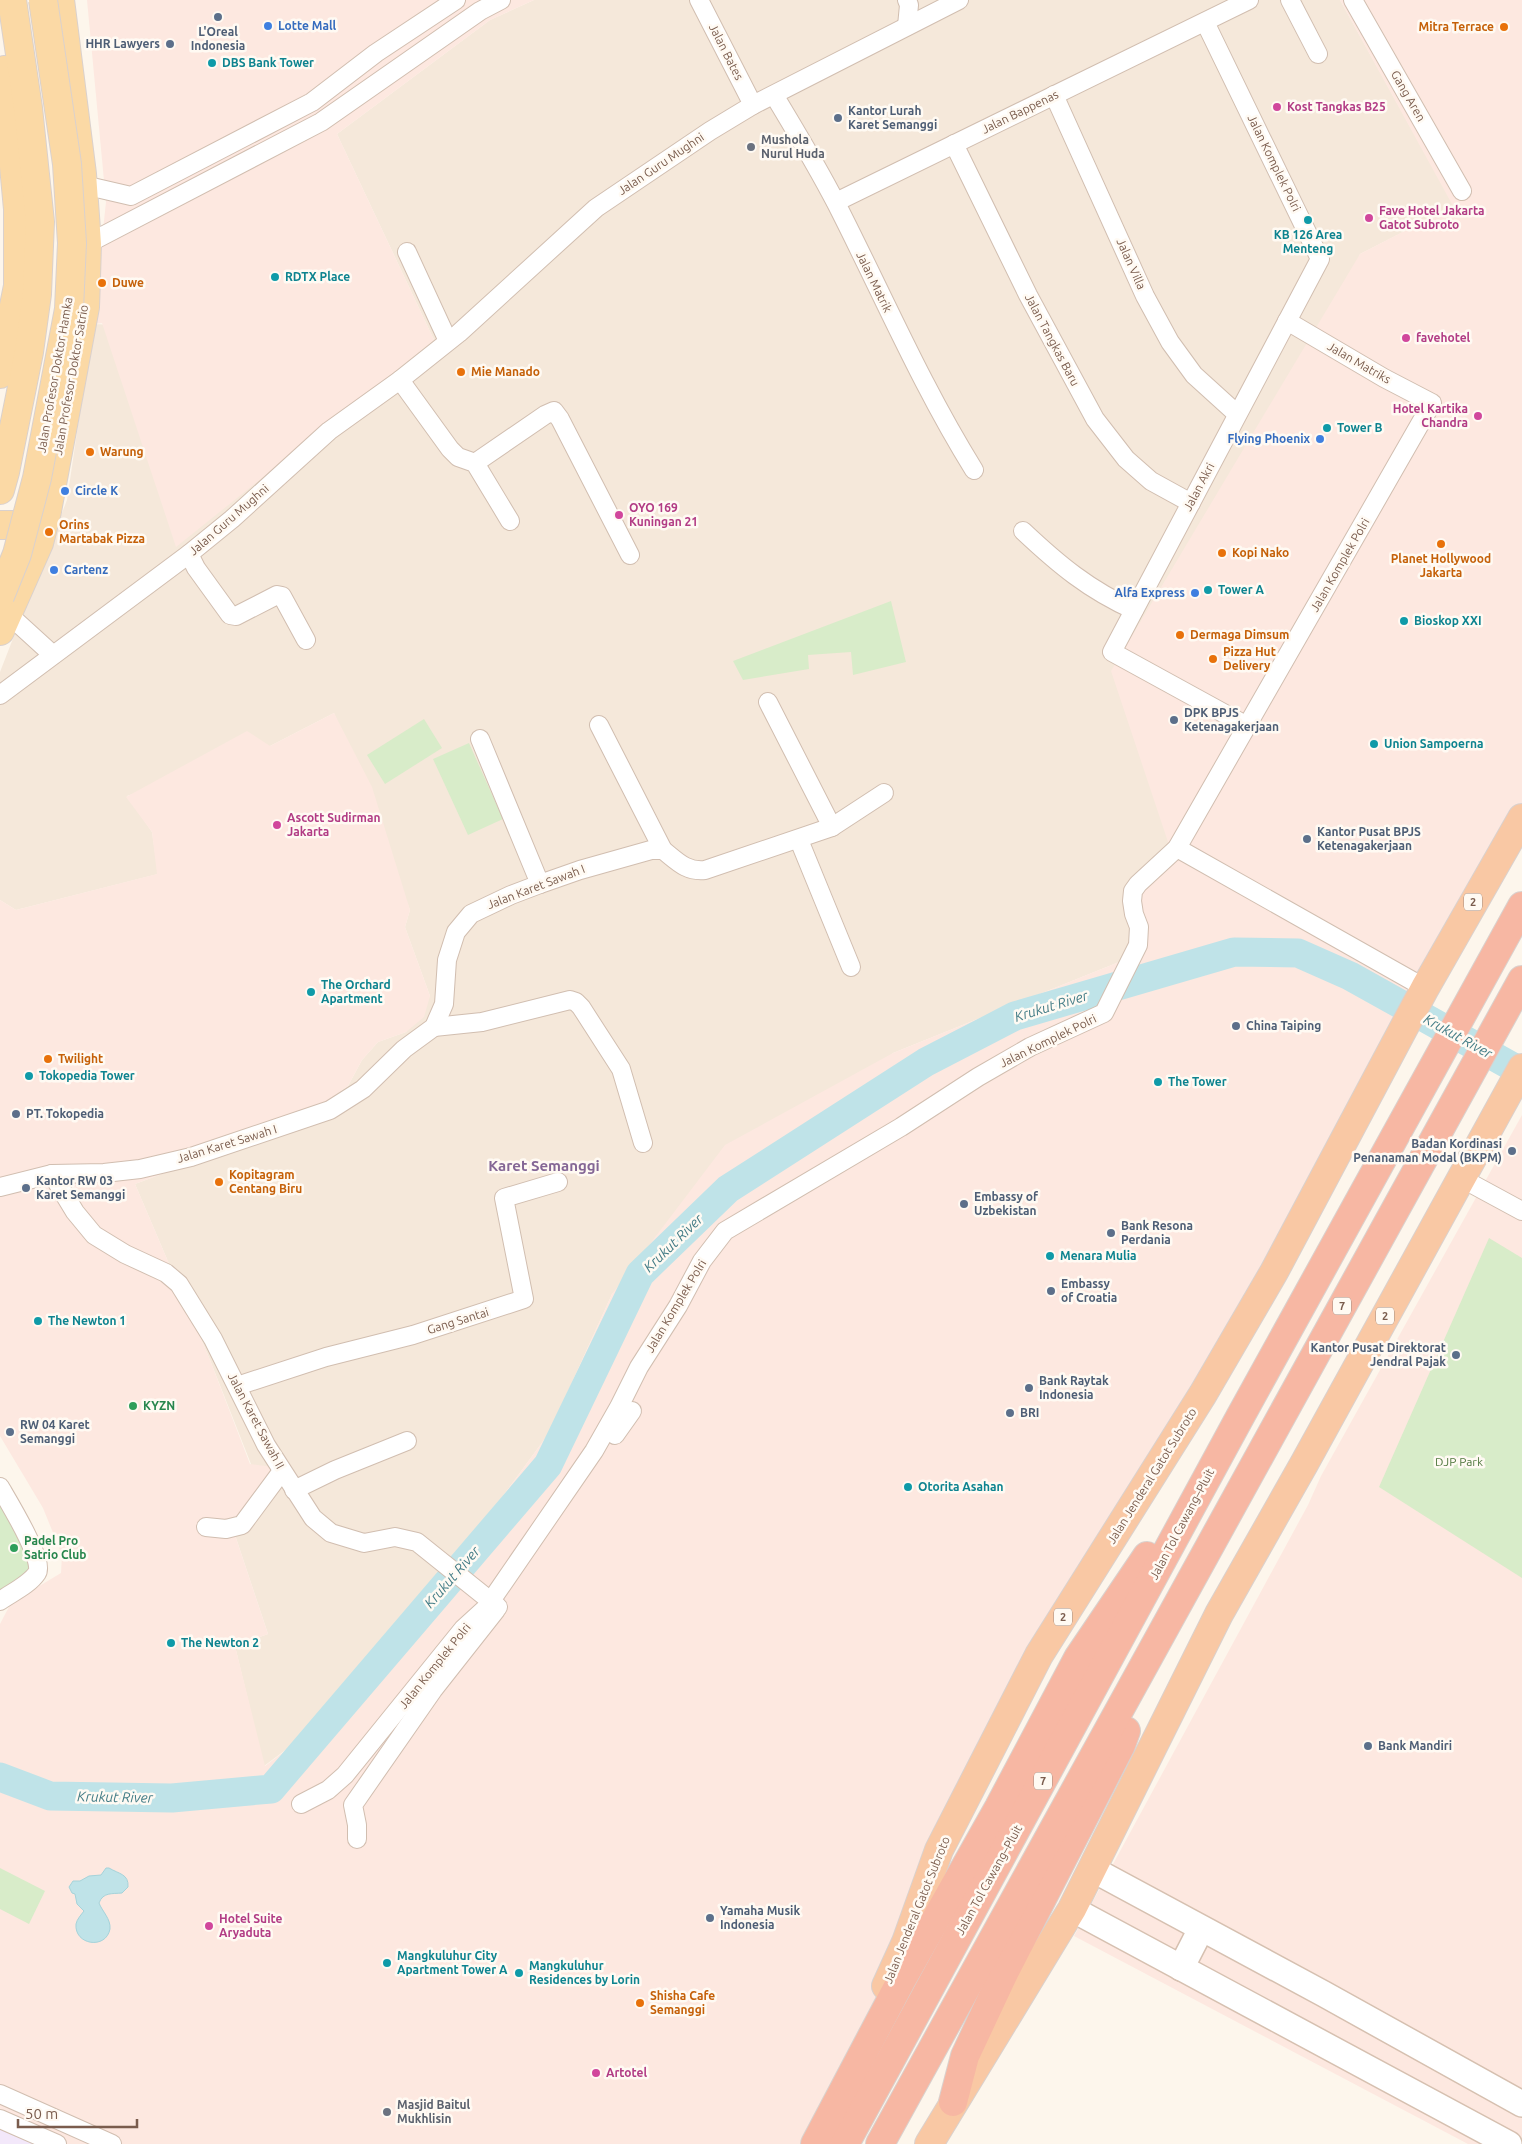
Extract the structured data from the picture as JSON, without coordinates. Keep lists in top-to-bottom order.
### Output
{
  "streets": {
    "highway": [
      "2",
      "7",
      "Jalan Jenderal Gatot Subroto",
      "Jalan Tol Cawang–Pluit"
    ],
    "main road": ["Jalan Profesor Doktor Hamka", "Jalan Profesor Doktor Satrio"],
    "street": [
      "Jalan Bates",
      "Gang Aren",
      "Jalan Bappenas",
      "Jalan Komplek Polri",
      "Jalan Guru Mughni",
      "Jalan Villa",
      "Jalan Matrik",
      "Jalan Tangkas Baru",
      "Jalan Matriks",
      "Jalan Akri",
      "Jalan Karet Sawah I",
      "Gang Santai",
      "Jalan Karet Sawah II"
    ]
  },
  "crossings": [
    ["Jalan Bates", "Jalan Guru Mughni"],
    ["Jalan Bappenas", "Jalan Komplek Polri"],
    ["Jalan Bappenas", "Jalan Villa"],
    ["Jalan Bappenas", "Jalan Matrik"],
    ["Jalan Bappenas", "Jalan Tangkas Baru"],
    ["Jalan Komplek Polri", "Jalan Matriks"],
    ["Jalan Komplek Polri", "Jalan Akri"],
    ["Jalan Komplek Polri", "Jalan Karet Sawah II"],
    ["Jalan Guru Mughni", "Jalan Matrik"],
    ["Jalan Villa", "Jalan Akri"],
    ["Jalan Tangkas Baru", "Jalan Akri"],
    ["Jalan Matriks", "Jalan Akri"],
    ["Jalan Profesor Doktor Hamka", "Jalan Profesor Doktor Satrio"],
    ["Jalan Karet Sawah I", "Jalan Karet Sawah II"],
    ["Gang Santai", "Jalan Karet Sawah II"]
  ],
  "districts": ["Karet Semanggi"],
  "water": ["Krukut River"],
  "parks": ["DJP Park"],
  "places": [
    "L'Oreal Indonesia",
    "Lotte Mall",
    "Mitra Terrace",
    "HHR Lawyers",
    "DBS Bank Tower",
    "Kost Tangkas B25",
    "Kantor Lurah Karet Semanggi",
    "Mushola Nurul Huda",
    "Fave Hotel Jakarta Gatot Subroto",
    "KB 126 Area Menteng",
    "RDTX Place",
    "Duwe",
    "favehotel",
    "Mie Manado",
    "Hotel Kartika Chandra",
    "Tower B",
    "Flying Phoenix",
    "Warung",
    "Circle K",
    "OYO 169 Kuningan 21",
    "Orins Martabak Pizza",
    "Planet Hollywood Jakarta",
    "Kopi Nako",
    "Cartenz",
    "Tower A",
    "Alfa Express",
    "Bioskop XXI",
    "Dermaga Dimsum",
    "Pizza Hut Delivery",
    "DPK BPJS Ketenagakerjaan",
    "Union Sampoerna",
    "Ascott Sudirman Jakarta",
    "Kantor Pusat BPJS Ketenagakerjaan",
    "The Orchard Apartment",
    "China Taiping",
    "Twilight",
    "Tokopedia Tower",
    "The Tower",
    "PT. Tokopedia",
    "Badan Kordinasi Penanaman Modal (BKPM)",
    "Kopitagram Centang Biru",
    "Kantor RW 03 Karet Semanggi",
    "Embassy of Uzbekistan",
    "Bank Resona Perdania",
    "Menara Mulia",
    "Embassy of Croatia",
    "The Newton 1",
    "Kantor Pusat Direktorat Jendral Pajak",
    "Bank Raytak Indonesia",
    "KYZN",
    "BRI",
    "RW 04 Karet Semanggi",
    "Otorita Asahan",
    "Padel Pro Satrio Club",
    "The Newton 2",
    "Bank Mandiri",
    "Yamaha Musik Indonesia",
    "Hotel Suite Aryaduta",
    "Mangkuluhur City Apartment Tower A",
    "Mangkuluhur Residences by Lorin",
    "Shisha Cafe Semanggi",
    "Artotel",
    "Masjid Baitul Mukhlisin"
  ],
  "scale_bar": "50 m"
}
